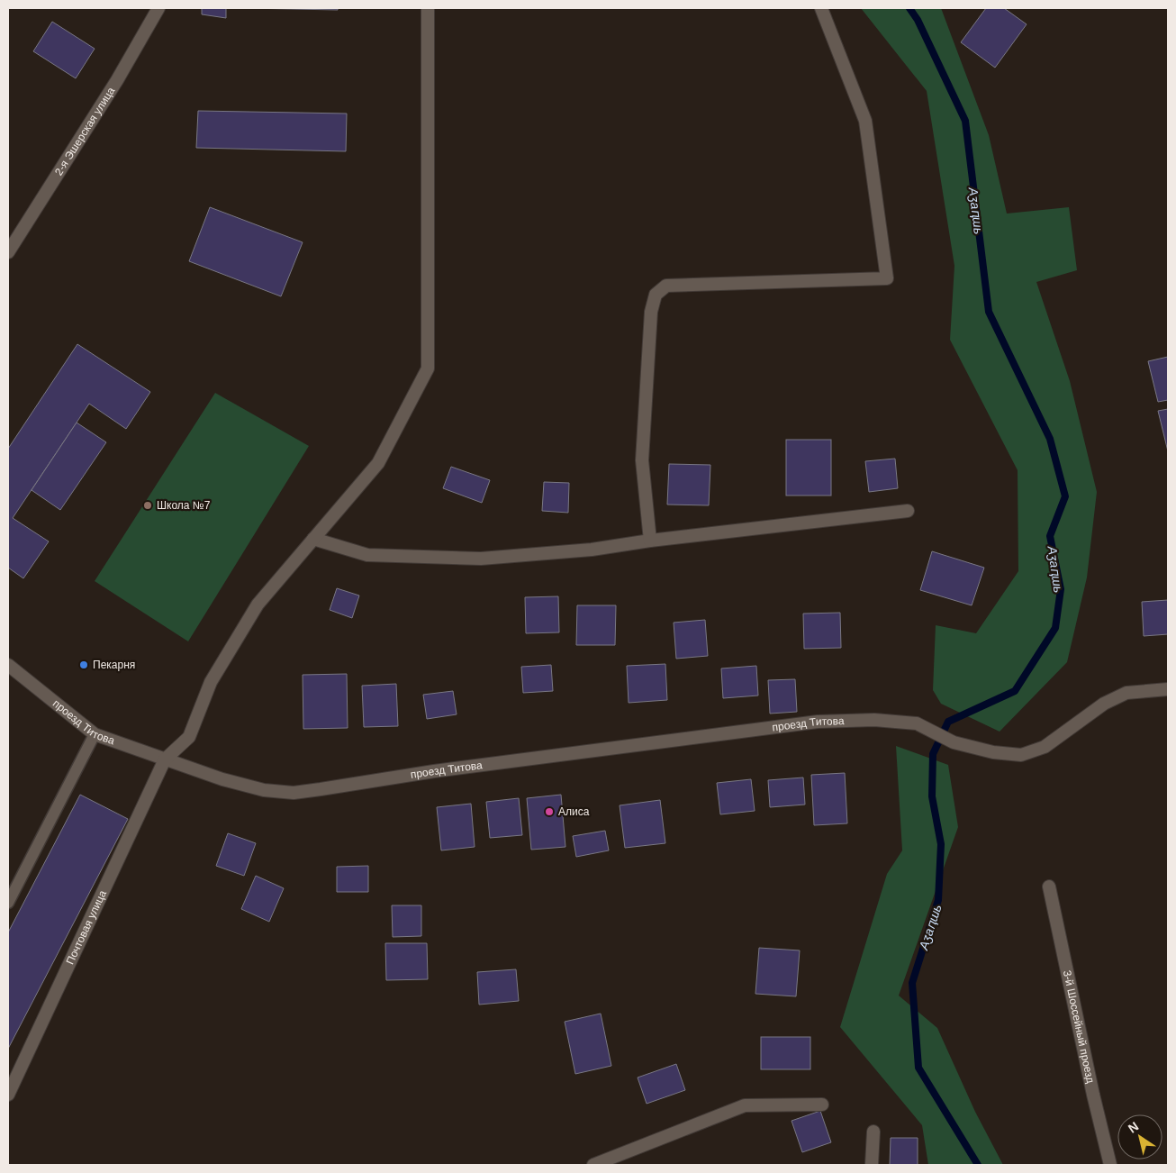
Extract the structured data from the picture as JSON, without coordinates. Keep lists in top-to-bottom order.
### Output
{
  "streets": {
    "street": [
      "2-я Эшерская улица",
      "проезд Титова",
      "Почтовая улица",
      "3-й Шоссейный проезд"
    ]
  },
  "crossings": [
    ["проезд Титова", "Почтовая улица"]
  ],
  "water": ["Аӡаԥшь"],
  "places": ["Школа №7", "Пекарня", "Алиса"],
  "north": "top left"
}
